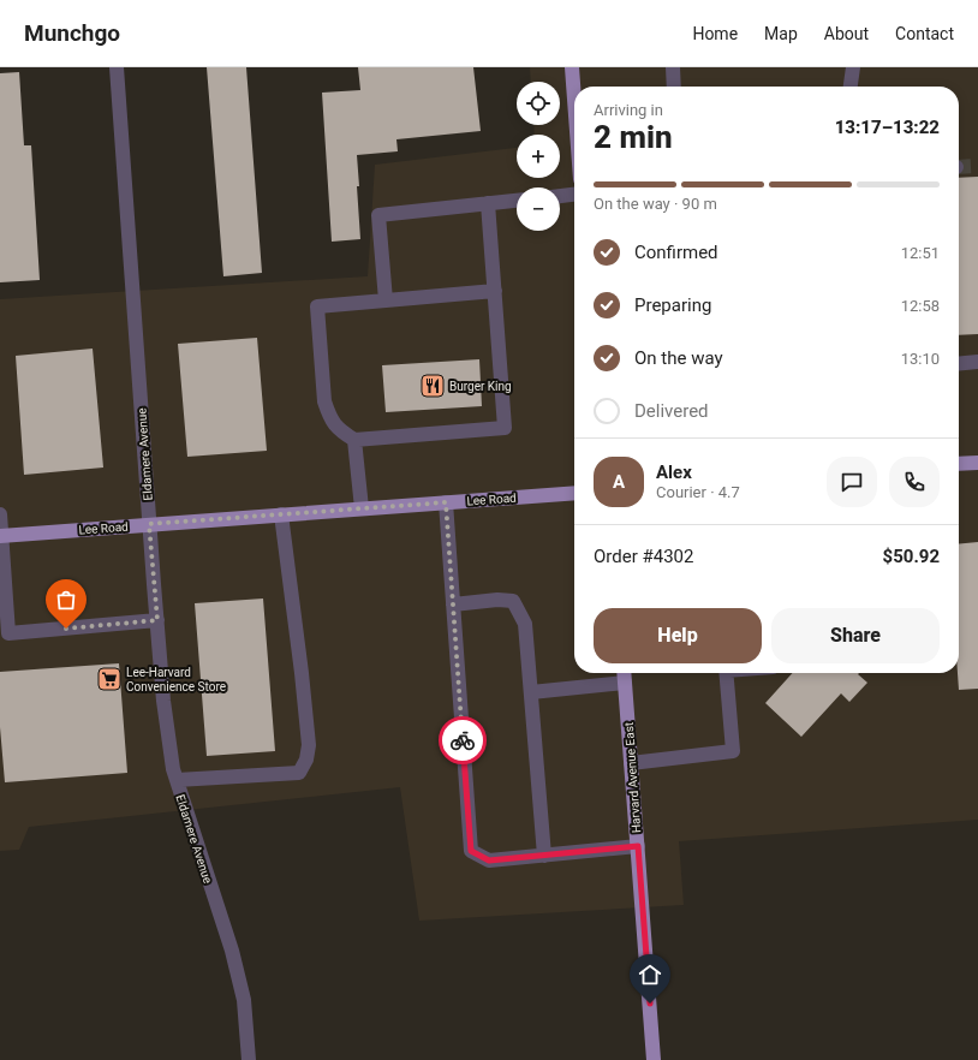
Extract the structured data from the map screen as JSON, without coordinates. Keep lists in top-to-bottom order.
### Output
{
  "streets": {
    "main road": ["Lee Road", "Harvard Avenue East"],
    "street": ["Eldamere Avenue"]
  },
  "crossings": [
    ["Eldamere Avenue", "Lee Road"]
  ],
  "places": {
    "restaurant": ["Burger King"],
    "supermarket": ["Lee-Harvard Convenience Store"]
  },
  "page": {
    "header": "Munchgo",
    "nav": [
      "Home",
      "Map",
      "About",
      "Contact"
    ],
    "map_buttons": ["+", "−"],
    "heading": ["2 min", "Arriving in", "13:17–13:22"],
    "panel": [
      "Alex",
      "Courier · 4.7",
      "Order #4302",
      "$50.92"
    ],
    "bar": "On the way · 90 m",
    "list": [
      ["Confirmed", "12:51"],
      ["Preparing", "12:58"],
      ["On the way", "13:10"],
      "Delivered"
    ],
    "round": "A",
    "buttons": ["Help", "Share"]
  }
}
